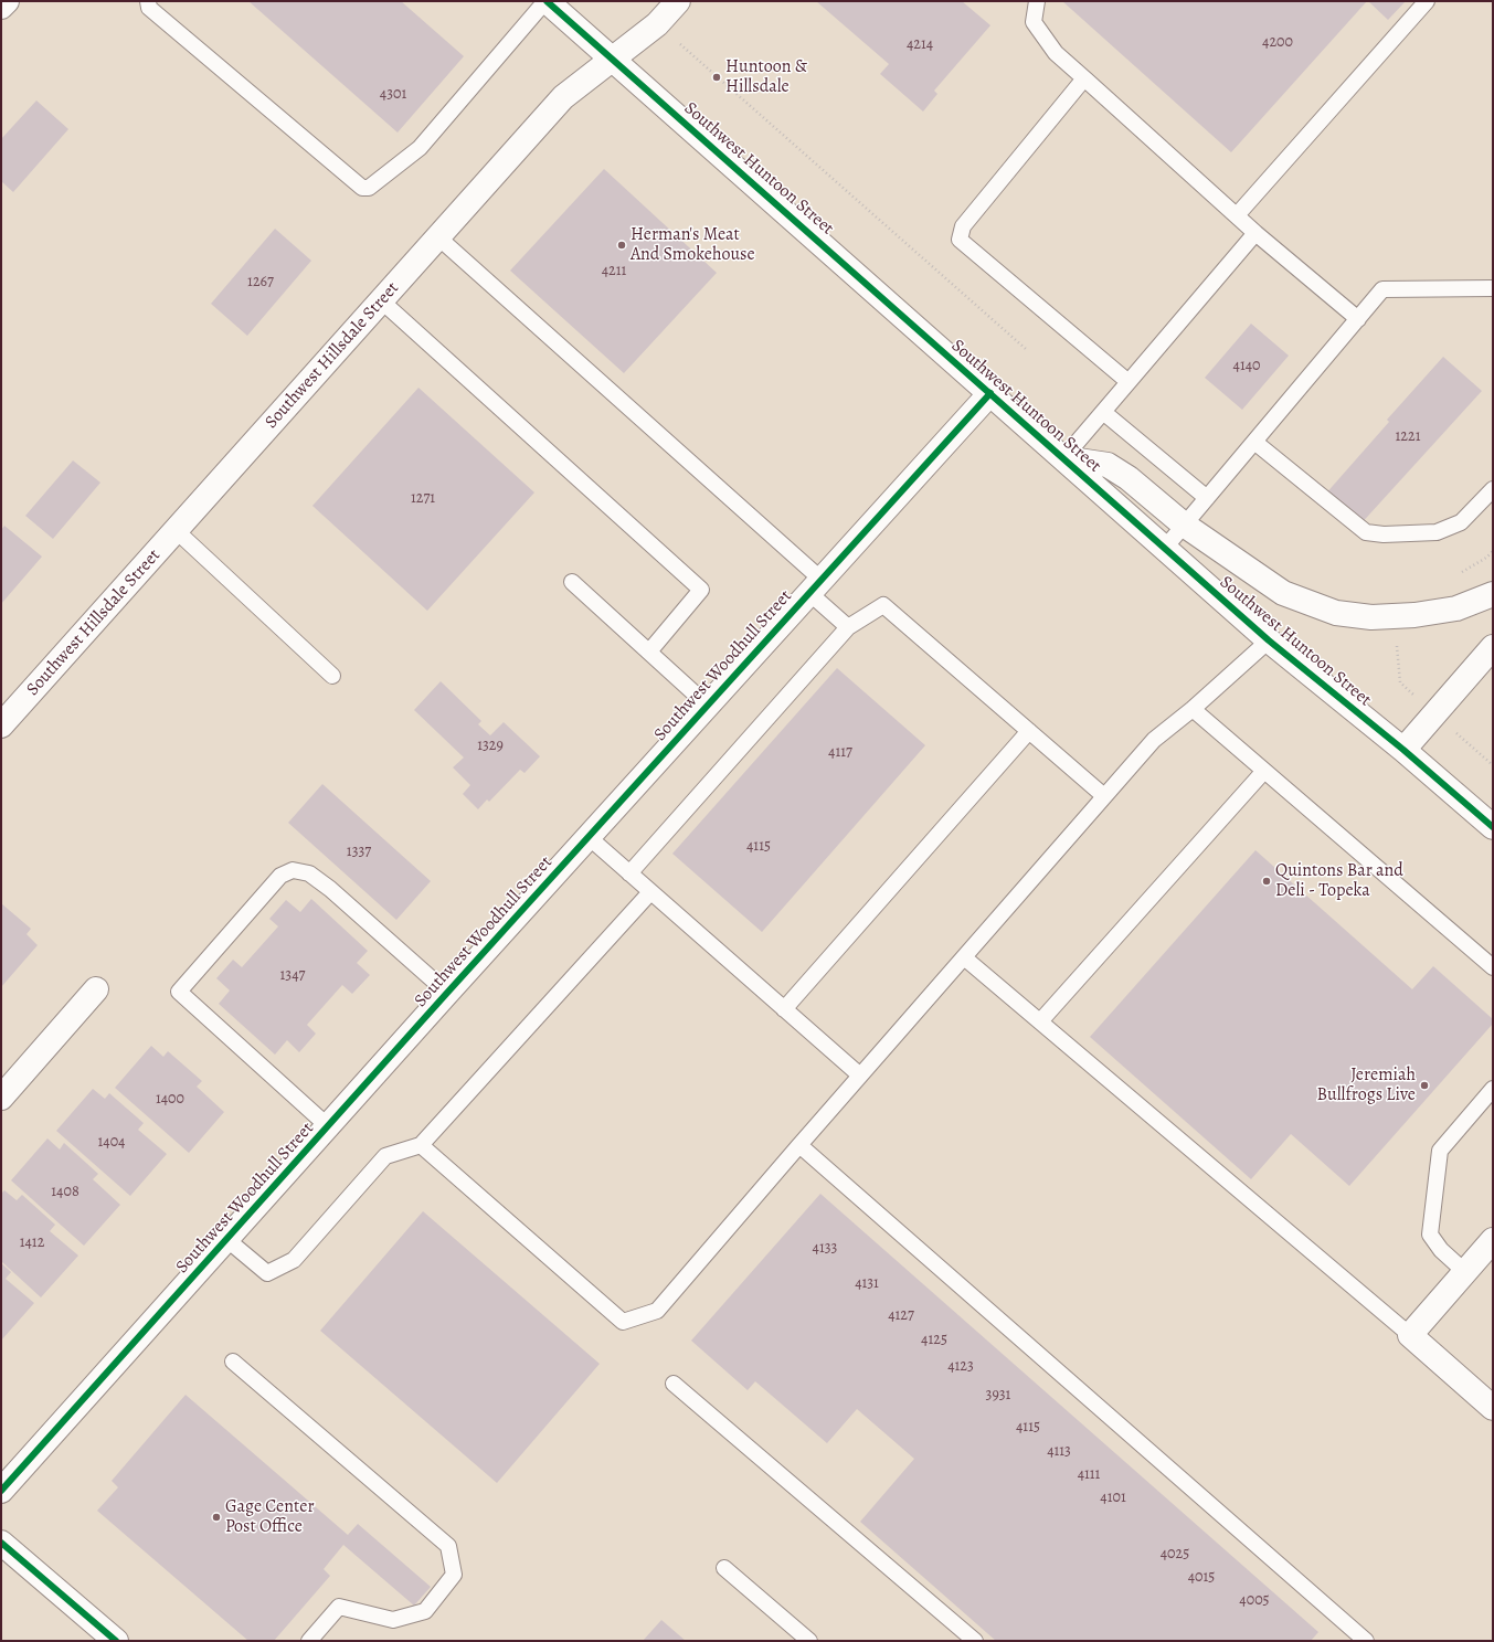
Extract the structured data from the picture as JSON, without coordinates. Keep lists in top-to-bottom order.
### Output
{
  "streets": {
    "street": ["Southwest Huntoon Street", "Southwest Hillsdale Street", "Southwest Woodhull Street"]
  },
  "crossings": [
    ["Southwest Huntoon Street", "Southwest Hillsdale Street"],
    ["Southwest Huntoon Street", "Southwest Woodhull Street"]
  ],
  "places": [
    "Huntoon & Hillsdale",
    "Herman's Meat And Smokehouse",
    "Quintons Bar and Deli - Topeka",
    "Jeremiah Bullfrogs Live",
    "Gage Center Post Office"
  ],
  "house_numbers": [
    "4200",
    "4214",
    "4301",
    "4211",
    "1267",
    "4140",
    "1221",
    "1271",
    "1329",
    "4117",
    "4115",
    "1337",
    "1347",
    "1400",
    "1404",
    "1408",
    "1412",
    "4133",
    "4131",
    "4127",
    "4125",
    "4123",
    "3931",
    "4115",
    "4113",
    "4111",
    "4101",
    "4025",
    "4015",
    "4005"
  ]
}
